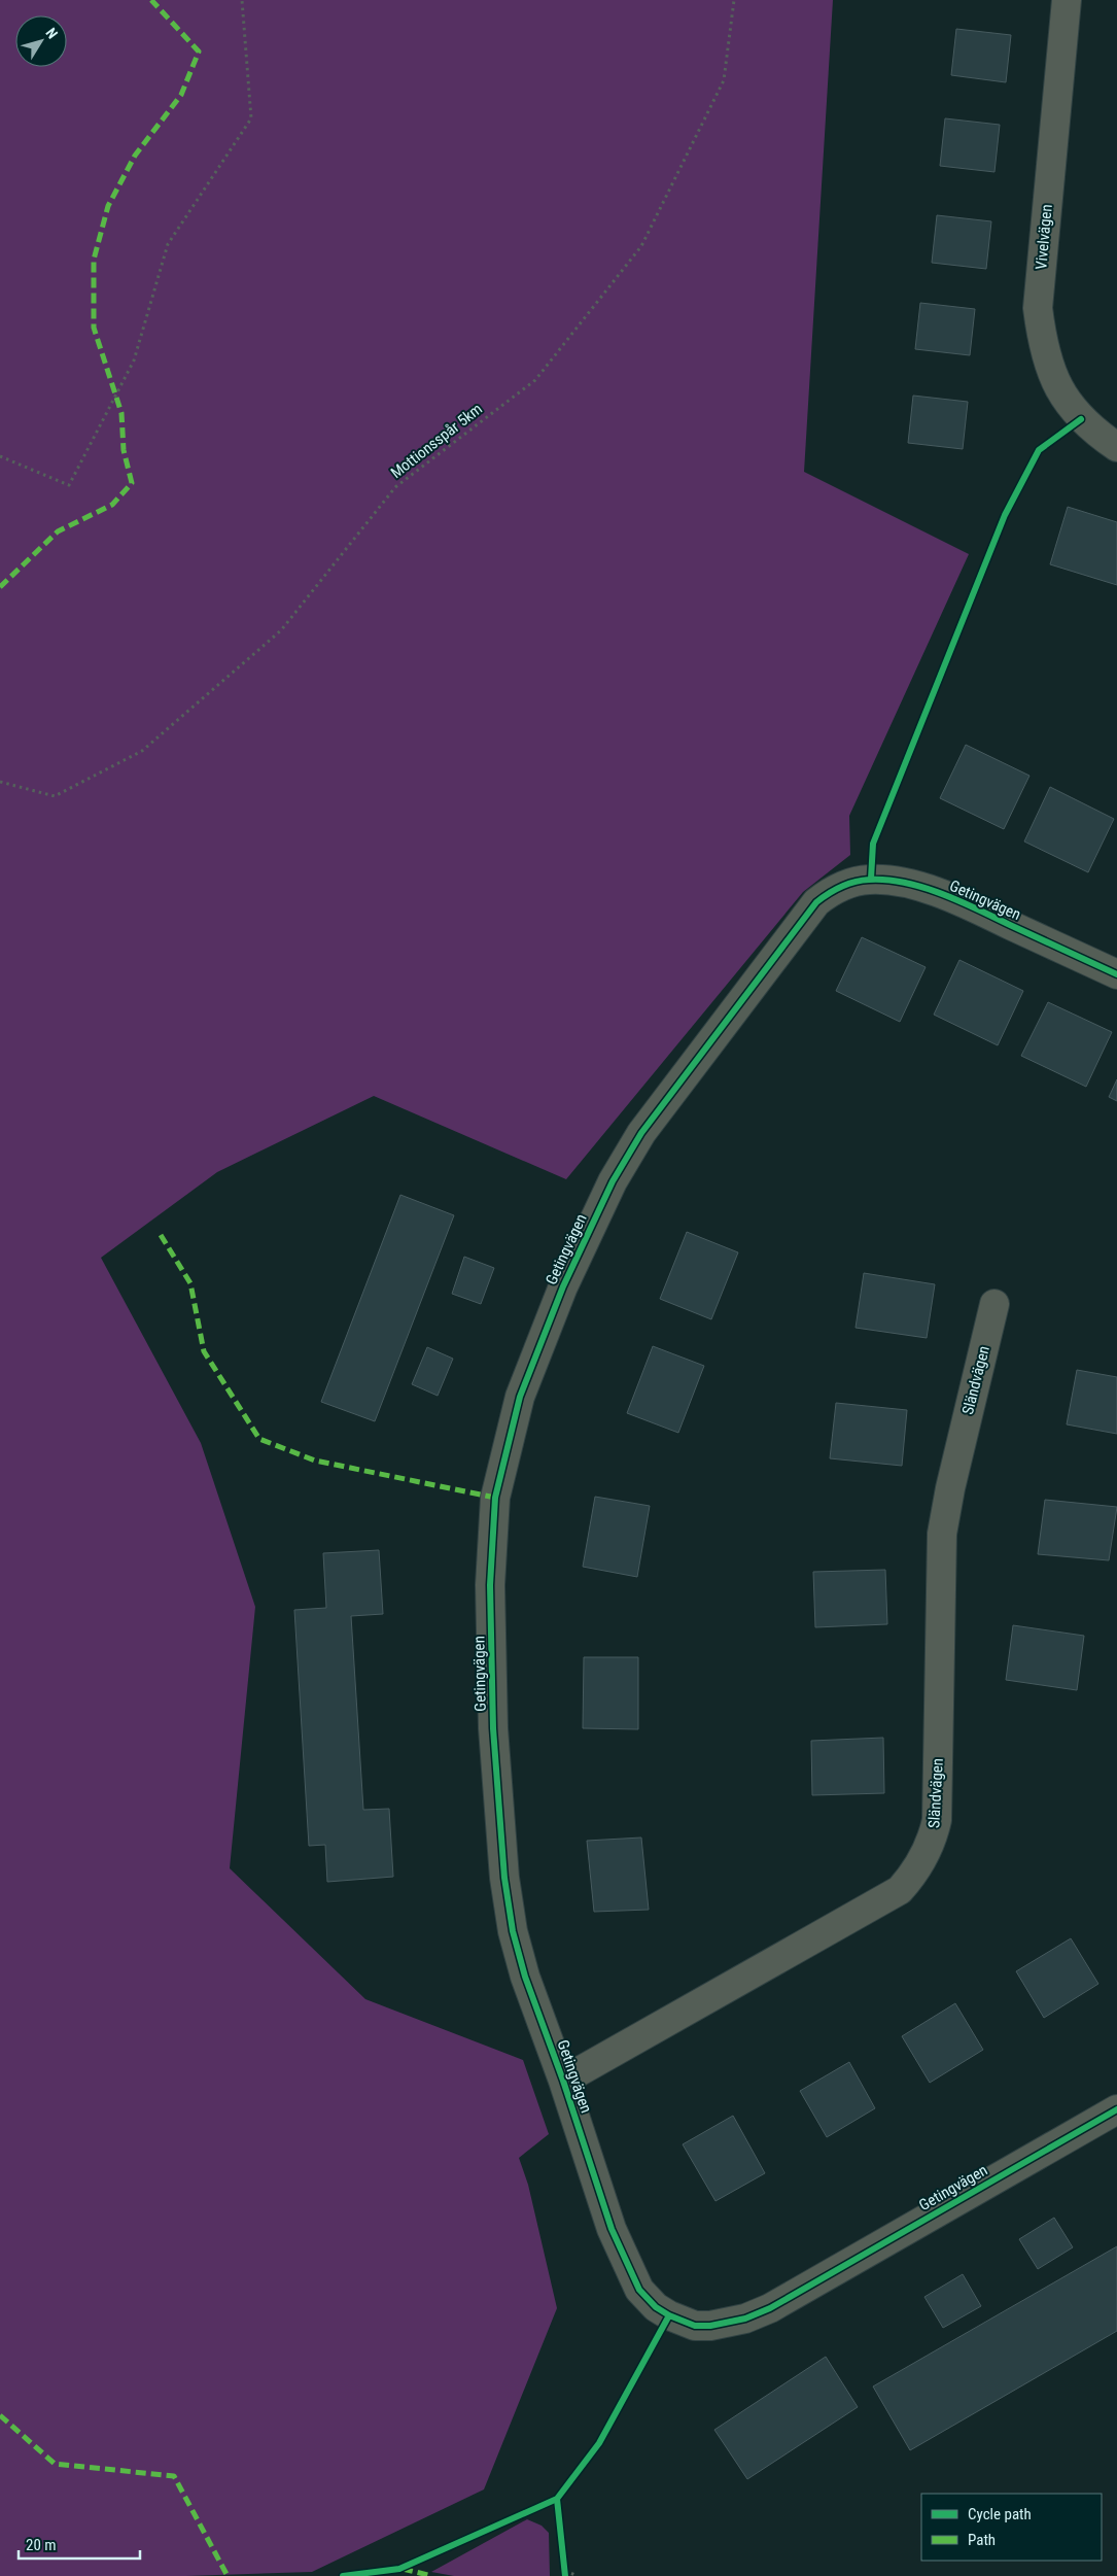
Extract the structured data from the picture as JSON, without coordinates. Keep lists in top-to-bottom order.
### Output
{
  "streets": {
    "street": ["Vivelvägen", "Getingvägen", "Sländvägen"],
    "path": ["Mottionsspår 5km"]
  },
  "crossings": [
    ["Getingvägen", "Sländvägen"]
  ],
  "legend": ["Cycle path", "Path"],
  "scale_bar": "20 m",
  "north": "top right"
}
